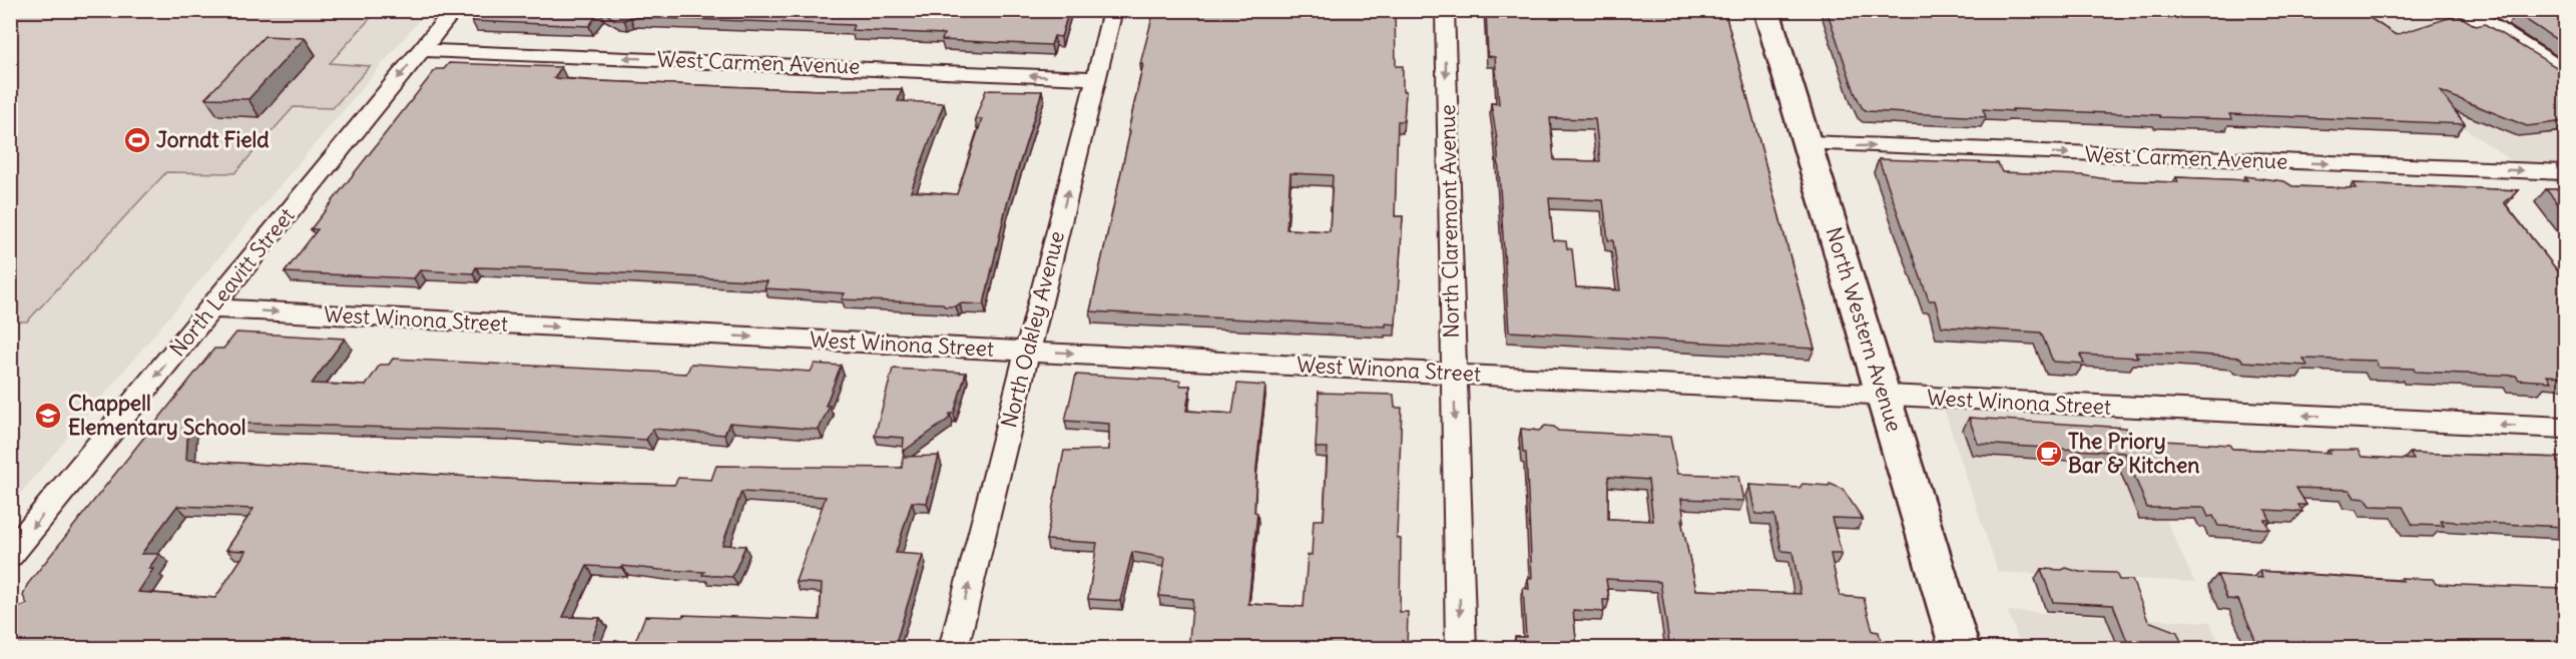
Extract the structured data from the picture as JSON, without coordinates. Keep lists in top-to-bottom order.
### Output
{
  "streets": {
    "main road": ["North Western Avenue"],
    "street": [
      "West Carmen Avenue",
      "North Claremont Avenue",
      "North Leavitt Street",
      "West Winona Street",
      "North Oakley Avenue"
    ]
  },
  "crossings": [
    ["West Carmen Avenue", "North Leavitt Street"],
    ["West Carmen Avenue", "North Oakley Avenue"],
    ["West Carmen Avenue", "North Western Avenue"],
    ["North Claremont Avenue", "West Winona Street"],
    ["North Leavitt Street", "West Winona Street"],
    ["West Winona Street", "North Oakley Avenue"],
    ["West Winona Street", "North Western Avenue"]
  ],
  "one_way": ["North Claremont Avenue", "North Leavitt Street", "North Oakley Avenue"],
  "places": {
    "sports": ["Jorndt Field"],
    "school or university": ["Chappell Elementary School"],
    "cafe": ["The Priory Bar & Kitchen"]
  }
}
